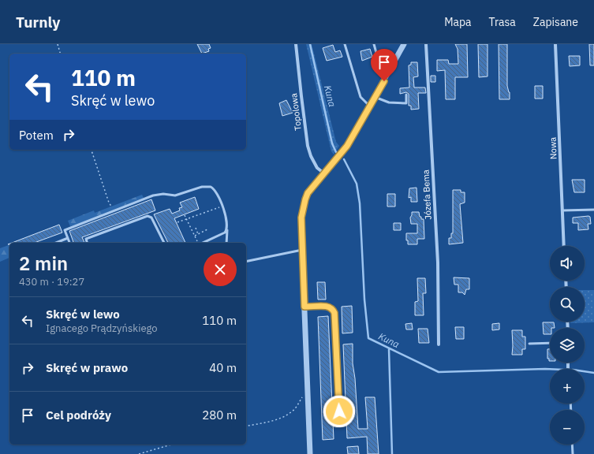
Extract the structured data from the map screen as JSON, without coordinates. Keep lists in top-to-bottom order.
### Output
{
  "streets": {
    "street": ["Topolowa", "Nowa", "Józefa Bema"]
  },
  "water": ["Kuna"],
  "page": {
    "header": "Turnly",
    "nav": ["Mapa", "Trasa", "Zapisane"],
    "turn": ["110 m", "Skręć w lewo"],
    "then": "Potem",
    "heading": ["2 min", "430 m · 19:27"],
    "map_buttons": ["+", "−"],
    "list": [
      {
        "name": "Skręć w lewo",
        "note": "Ignacego Prądzyńskiego",
        "value": "110 m"
      },
      {
        "name": "Skręć w prawo",
        "value": "40 m"
      },
      {
        "name": "Cel podróży",
        "value": "280 m"
      }
    ]
  }
}
